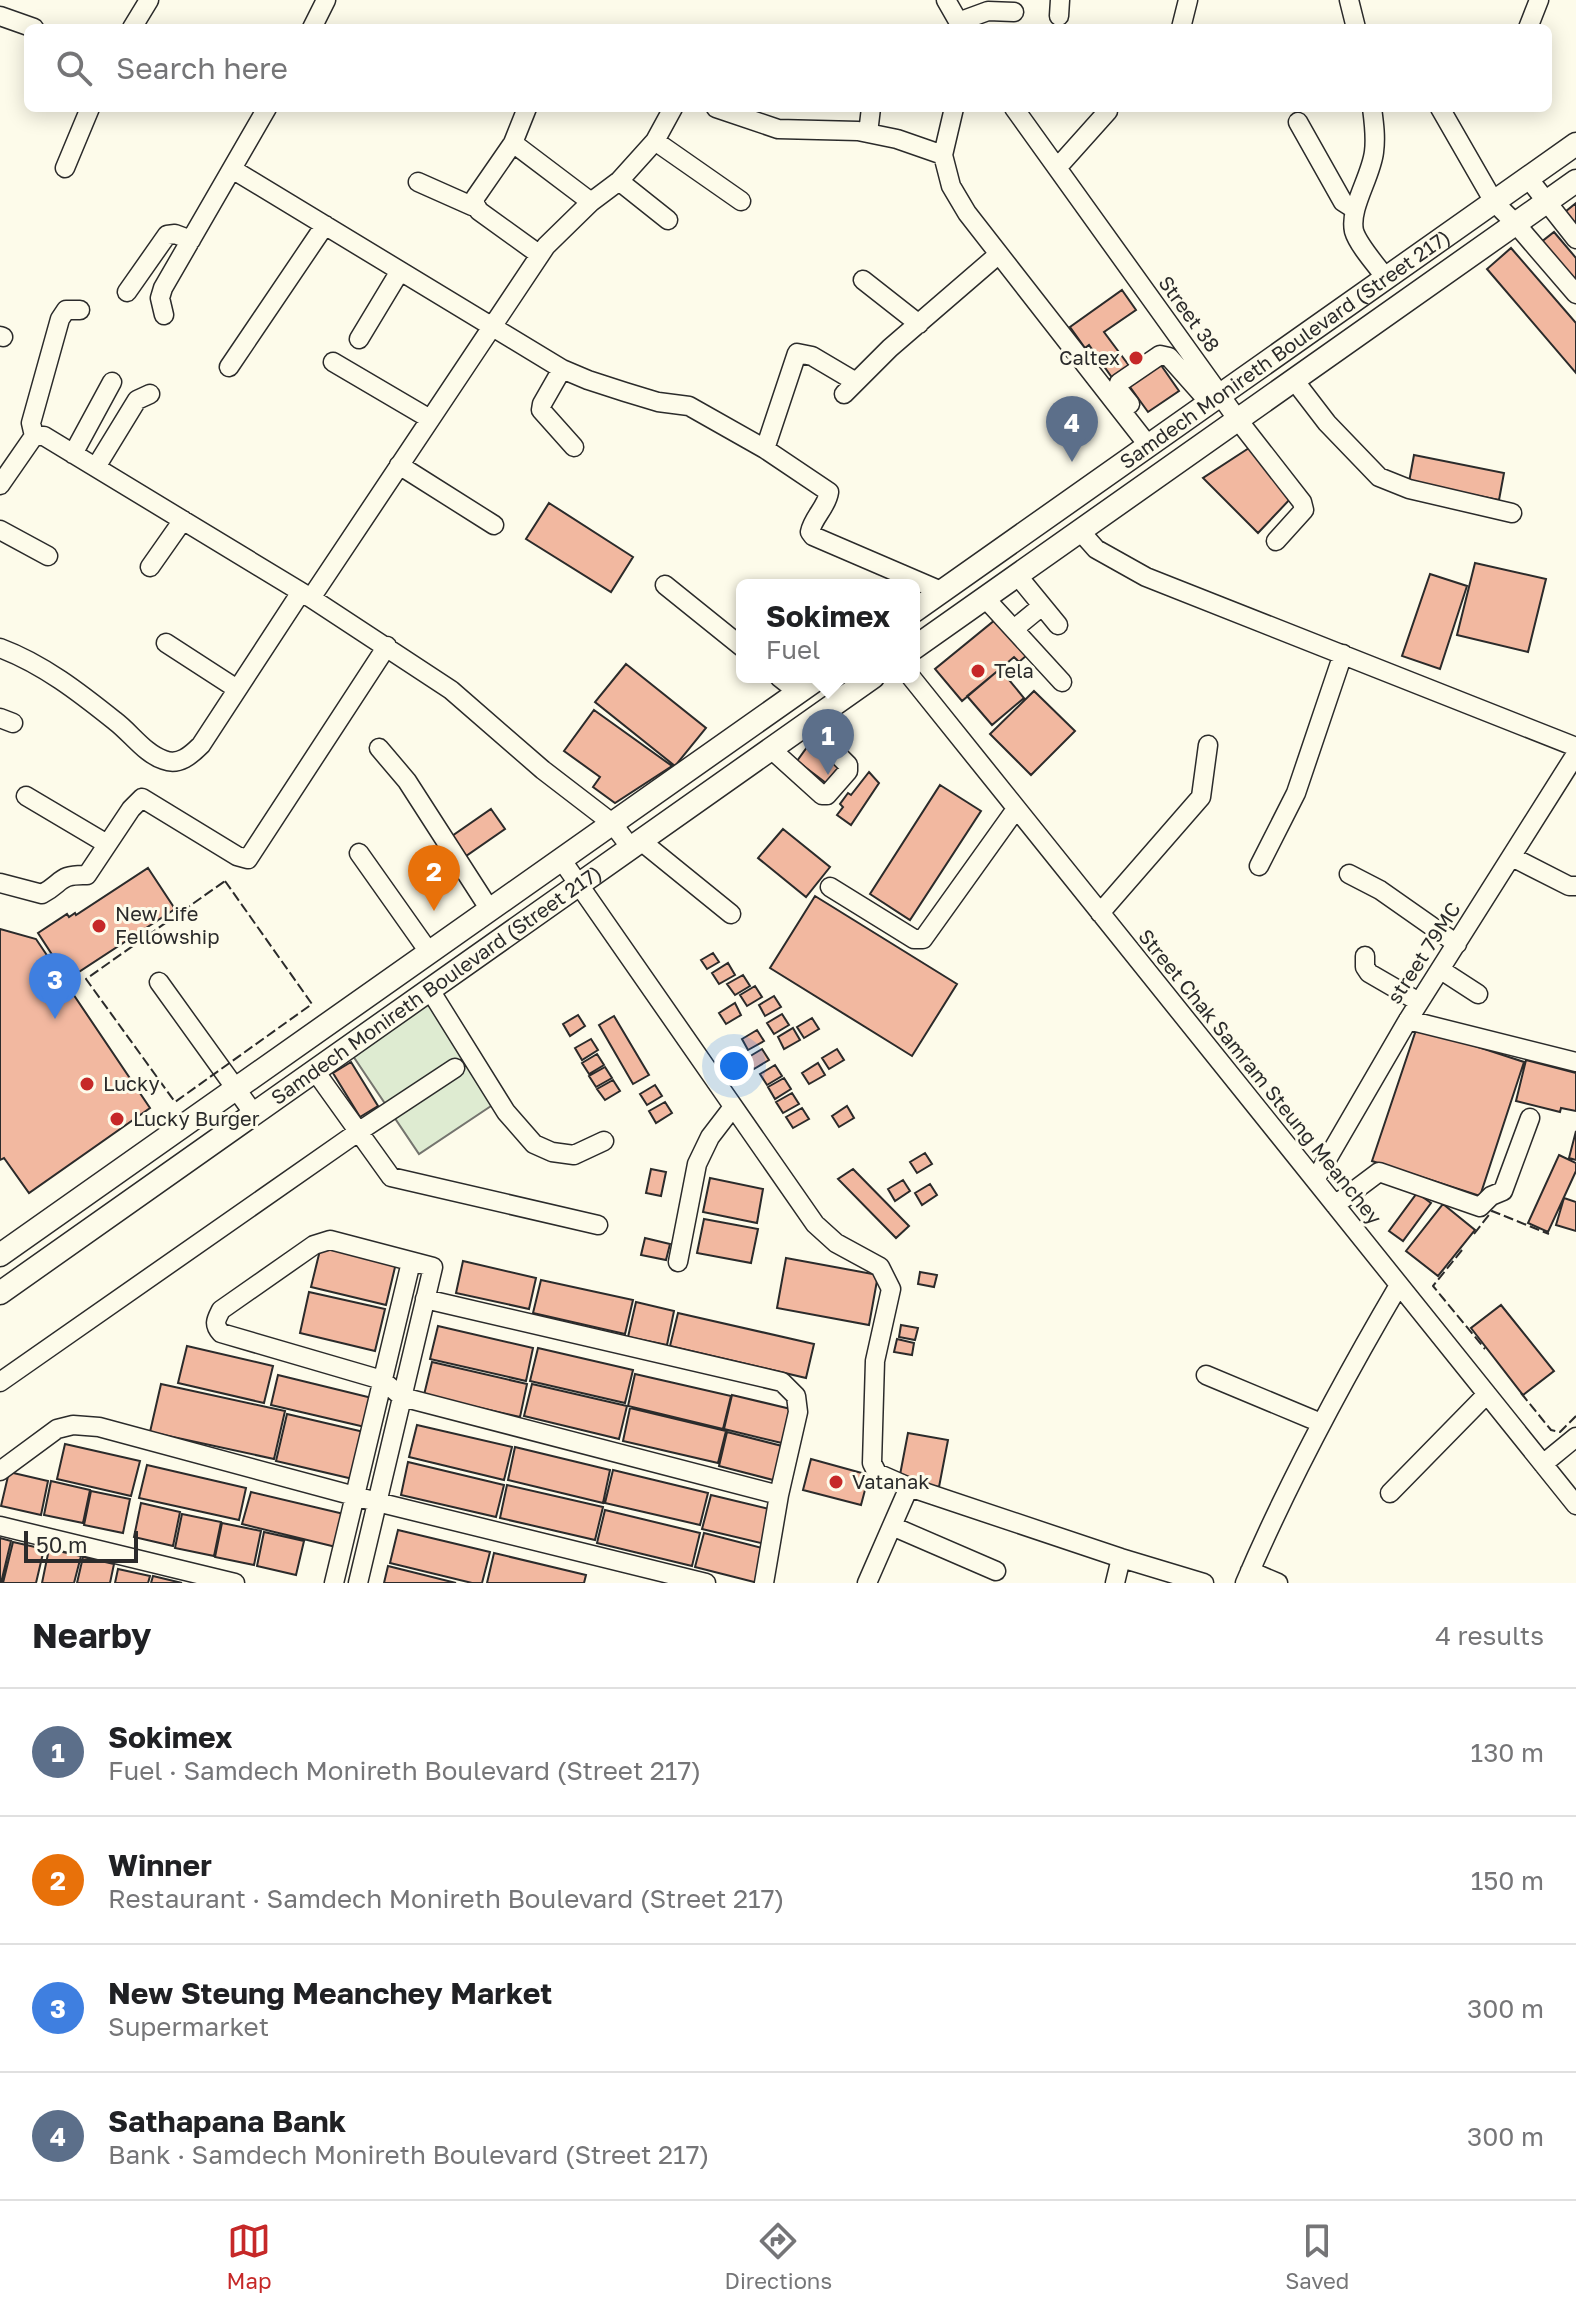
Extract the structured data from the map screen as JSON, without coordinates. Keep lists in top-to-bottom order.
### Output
{
  "streets": {
    "main road": ["Samdech Monireth Boulevard (Street 217)"],
    "street": ["Street 38", "street 79MC", "Street Chak Samram Steung Meanchey"]
  },
  "crossings": [
    ["Street 38", "Samdech Monireth Boulevard (Street 217)"],
    ["street 79MC", "Street Chak Samram Steung Meanchey"]
  ],
  "places": [
    "Caltex",
    "Tela",
    "New Life Fellowship",
    "Lucky",
    "Lucky Burger",
    "Vatanak"
  ],
  "scale_bar": "50 m",
  "page": {
    "search": "Search here",
    "pins": [
      "4",
      "1",
      "2",
      "3"
    ],
    "popup": ["Sokimex", "Fuel"],
    "scale": "50 m",
    "heading": ["Nearby", "4 results"],
    "list": [
      {
        "mark": "1",
        "name": "Sokimex",
        "note": "Fuel · Samdech Monireth Boulevard (Street 217)",
        "value": "130 m"
      },
      {
        "mark": "2",
        "name": "Winner",
        "note": "Restaurant · Samdech Monireth Boulevard (Street 217)",
        "value": "150 m"
      },
      {
        "mark": "3",
        "name": "New Steung Meanchey Market",
        "note": "Supermarket",
        "value": "300 m"
      },
      {
        "mark": "4",
        "name": "Sathapana Bank",
        "note": "Bank · Samdech Monireth Boulevard (Street 217)",
        "value": "300 m"
      }
    ],
    "nav": ["Map", "Directions", "Saved"]
  }
}
